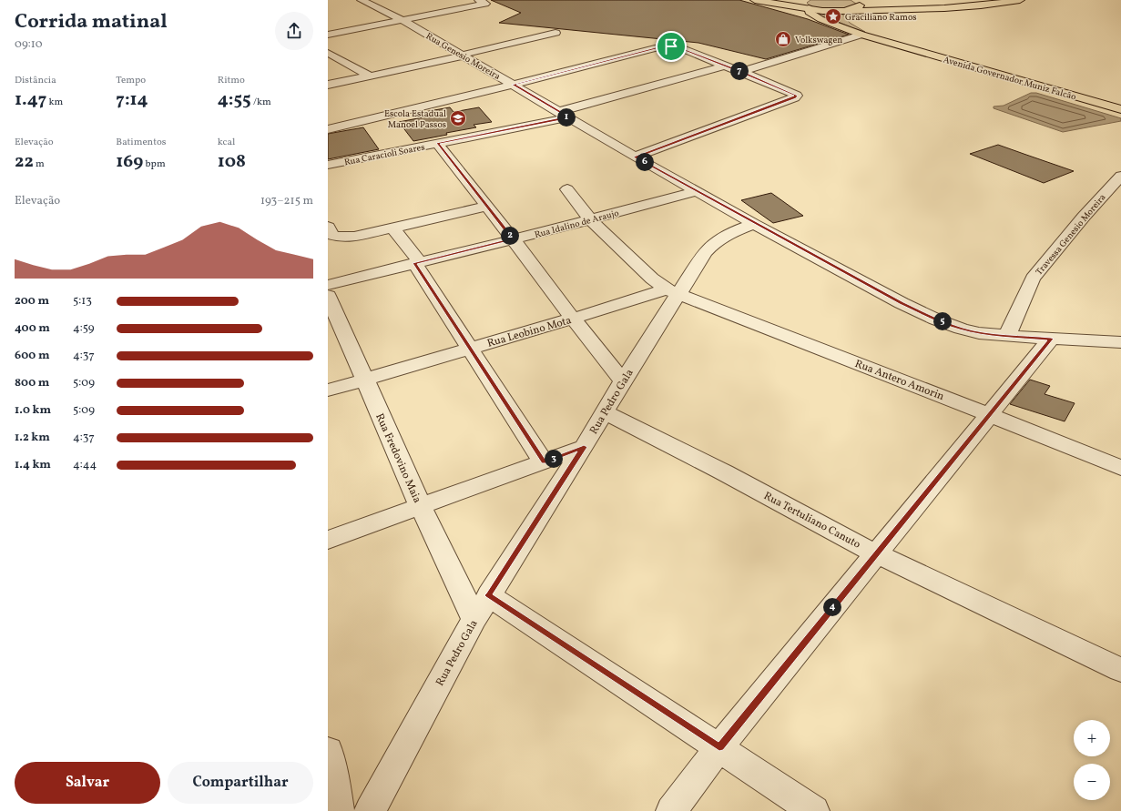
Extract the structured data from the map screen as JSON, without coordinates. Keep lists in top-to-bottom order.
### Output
{
  "streets": {
    "main road": ["Avenida Governador Muniz Falcão"],
    "street": [
      "Rua Genesio Moreira",
      "Rua Caracioli Soares",
      "Rua Idalino de Araujo",
      "Travessa Genesio Moreira",
      "Rua Leobino Mota",
      "Rua Antero Amorin",
      "Rua Pedro Gala",
      "Rua Fredovino Maia",
      "Rua Tertuliano Canuto"
    ]
  },
  "crossings": [
    ["Rua Genesio Moreira", "Rua Caracioli Soares"],
    ["Rua Genesio Moreira", "Rua Idalino de Araujo"],
    ["Rua Genesio Moreira", "Travessa Genesio Moreira"],
    ["Rua Genesio Moreira", "Rua Pedro Gala"],
    ["Rua Idalino de Araujo", "Rua Antero Amorin"],
    ["Rua Leobino Mota", "Rua Antero Amorin"],
    ["Rua Leobino Mota", "Rua Pedro Gala"],
    ["Rua Leobino Mota", "Rua Fredovino Maia"],
    ["Rua Antero Amorin", "Rua Pedro Gala"],
    ["Rua Pedro Gala", "Rua Fredovino Maia"],
    ["Rua Pedro Gala", "Rua Tertuliano Canuto"]
  ],
  "places": {
    "place": ["Graciliano Ramos"],
    "shop": ["Volkswagen"],
    "school or university": ["Escola Estadual Manoel Passos"]
  },
  "page": {
    "heading": ["Corrida matinal", "09:10"],
    "stats": [
      ["Distância", "1.47 km"],
      ["Tempo", "7:14"],
      ["Ritmo", "4:55 /km"],
      ["Elevação", "22 m"],
      ["Batimentos", "169 bpm"],
      ["kcal", "108"]
    ],
    "pins": [
      "7",
      "1",
      "6",
      "2",
      "5",
      "3",
      "4"
    ],
    "chart": ["Elevação", "193–215 m"],
    "list": [
      {
        "name": "200 m",
        "note": "5:13"
      },
      {
        "name": "400 m",
        "note": "4:59"
      },
      {
        "name": "600 m",
        "note": "4:37"
      },
      {
        "name": "800 m",
        "note": "5:09"
      },
      {
        "name": "1.0 km",
        "note": "5:09"
      },
      {
        "name": "1.2 km",
        "note": "4:37"
      },
      {
        "name": "1.4 km",
        "note": "4:44"
      }
    ],
    "map_buttons": ["+", "−"],
    "buttons": ["Salvar", "Compartilhar"]
  }
}
